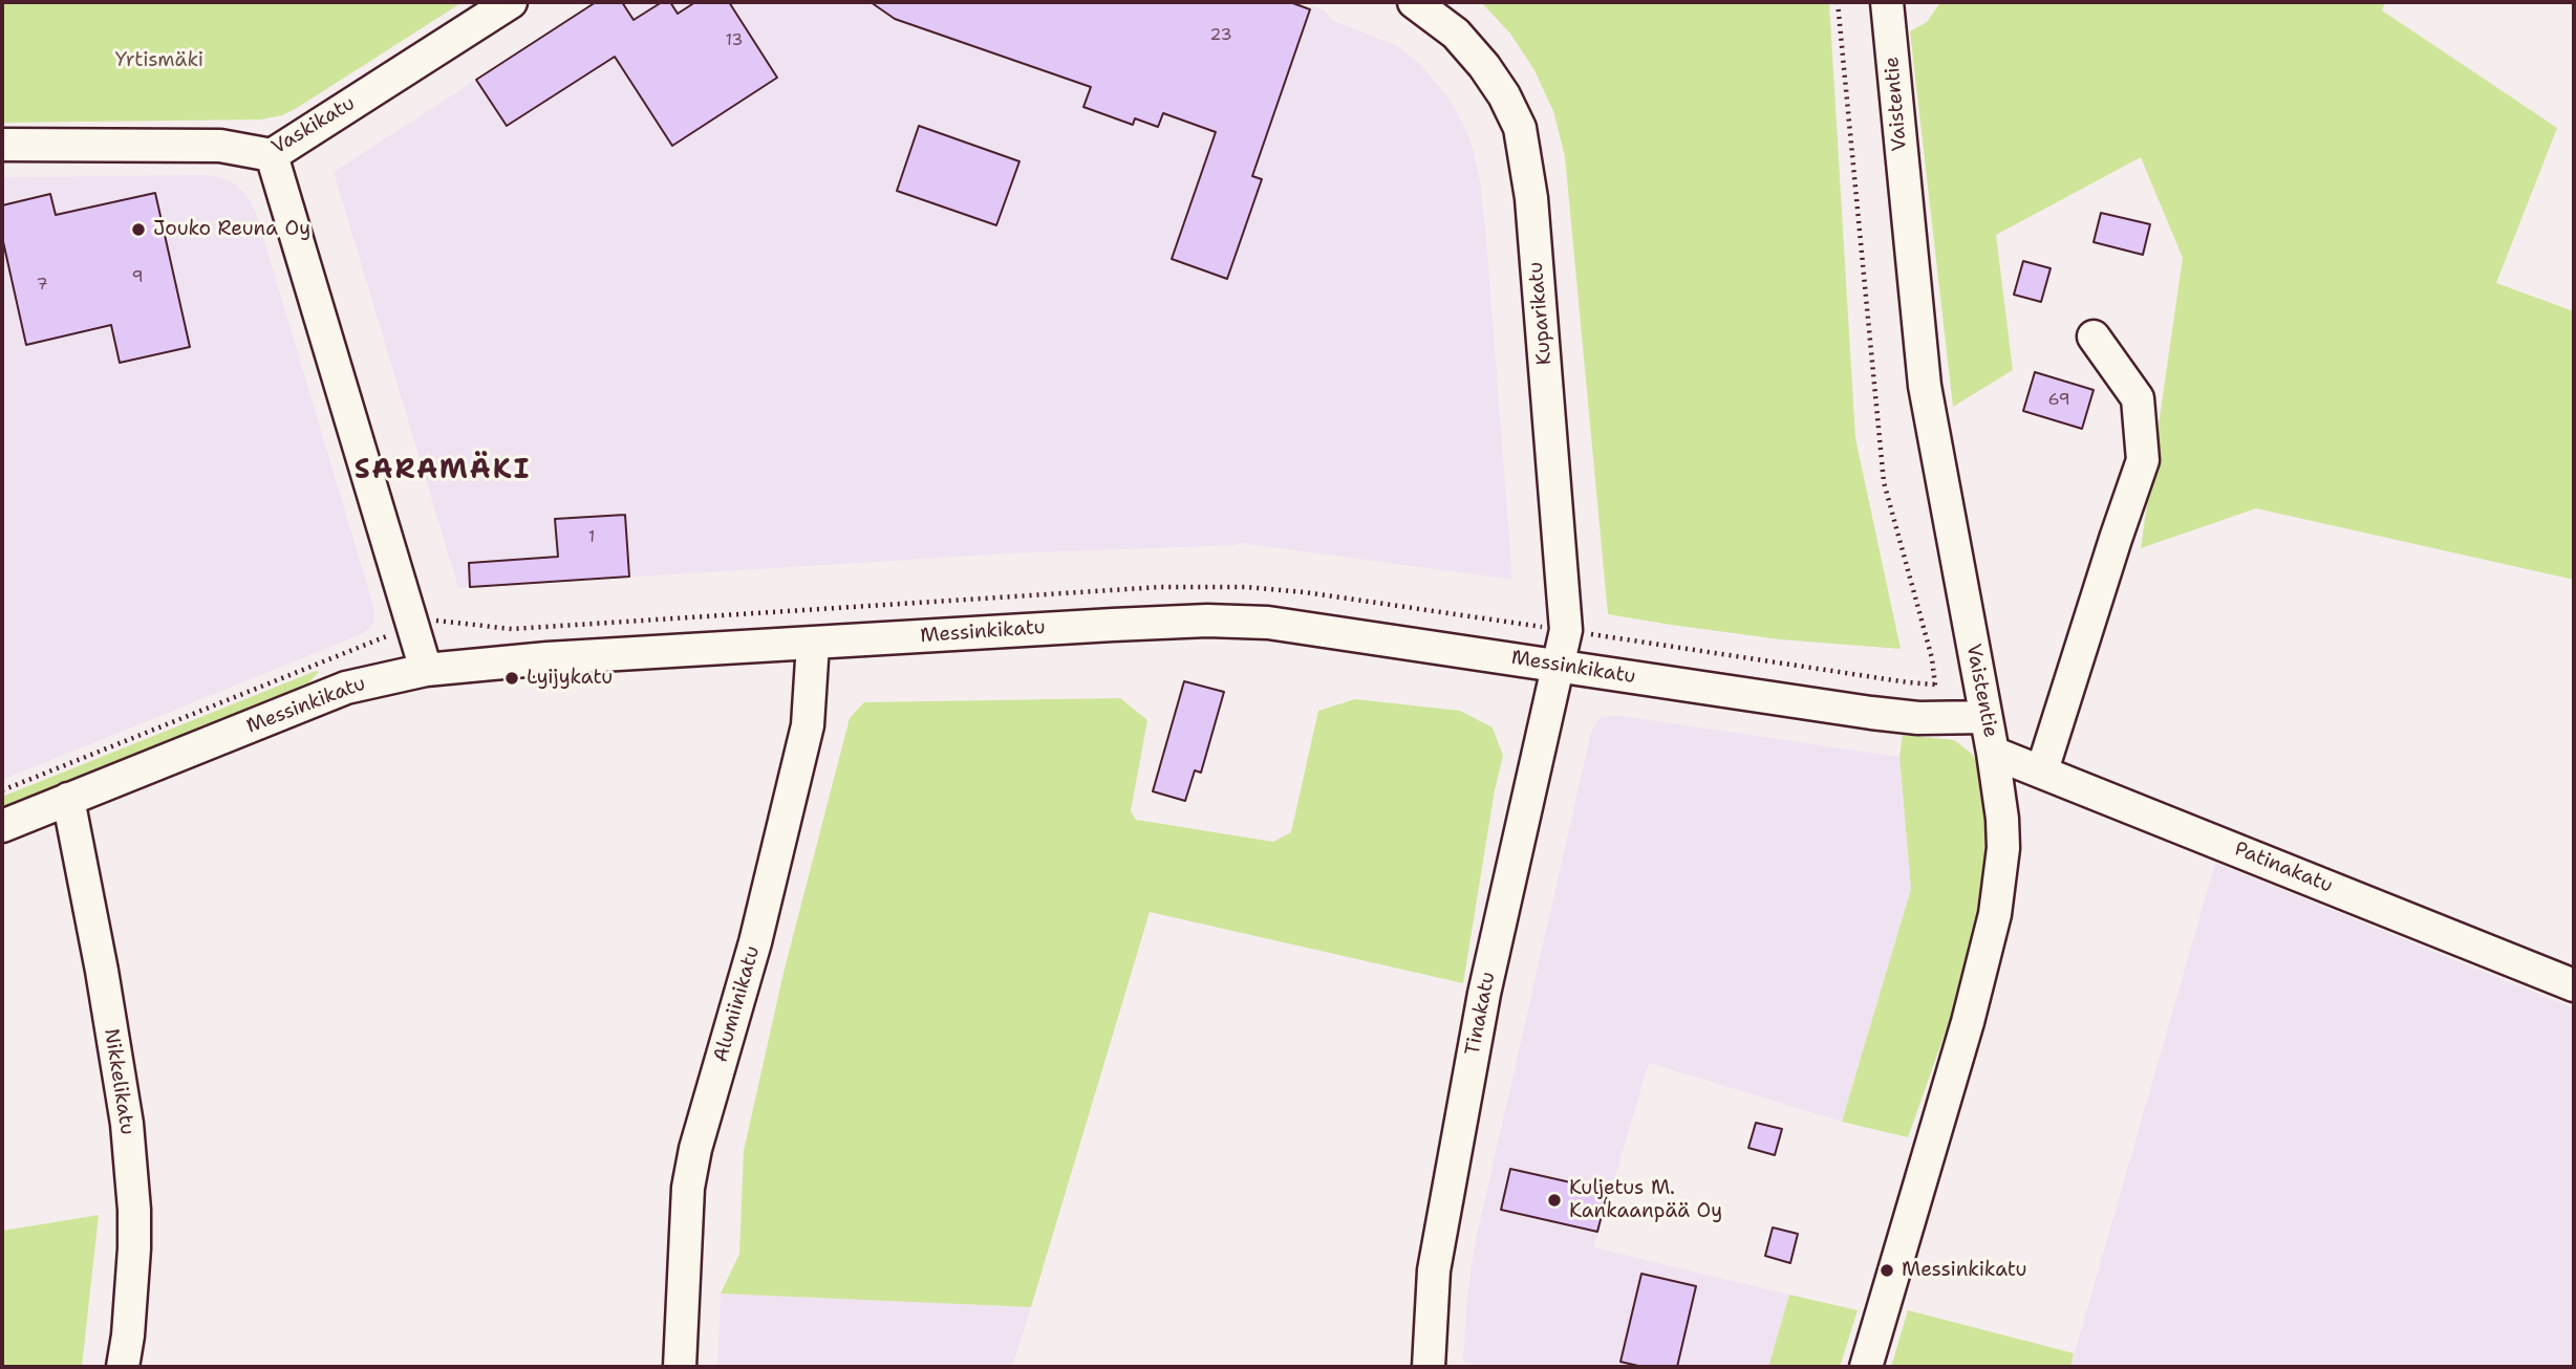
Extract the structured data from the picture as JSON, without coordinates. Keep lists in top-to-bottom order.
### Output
{
  "streets": {
    "street": [
      "Vaistentie",
      "Vaskikatu",
      "Kuparikatu",
      "Messinkikatu",
      "Patinakatu",
      "Alumiinikatu",
      "Tinakatu",
      "Nikkelikatu"
    ]
  },
  "crossings": [
    ["Vaistentie", "Messinkikatu"],
    ["Vaistentie", "Patinakatu"],
    ["Kuparikatu", "Messinkikatu"],
    ["Kuparikatu", "Tinakatu"],
    ["Messinkikatu", "Alumiinikatu"],
    ["Messinkikatu", "Tinakatu"],
    ["Messinkikatu", "Nikkelikatu"]
  ],
  "districts": ["SARAMÄKI"],
  "parks": ["Yrtismäki"],
  "places": [
    "Jouko Reuna Oy",
    "Lyijykatu",
    "Kuljetus M. Kankaanpää Oy",
    "Messinkikatu"
  ],
  "house_numbers": [
    "23",
    "13",
    "9",
    "7",
    "69",
    "1"
  ]
}
